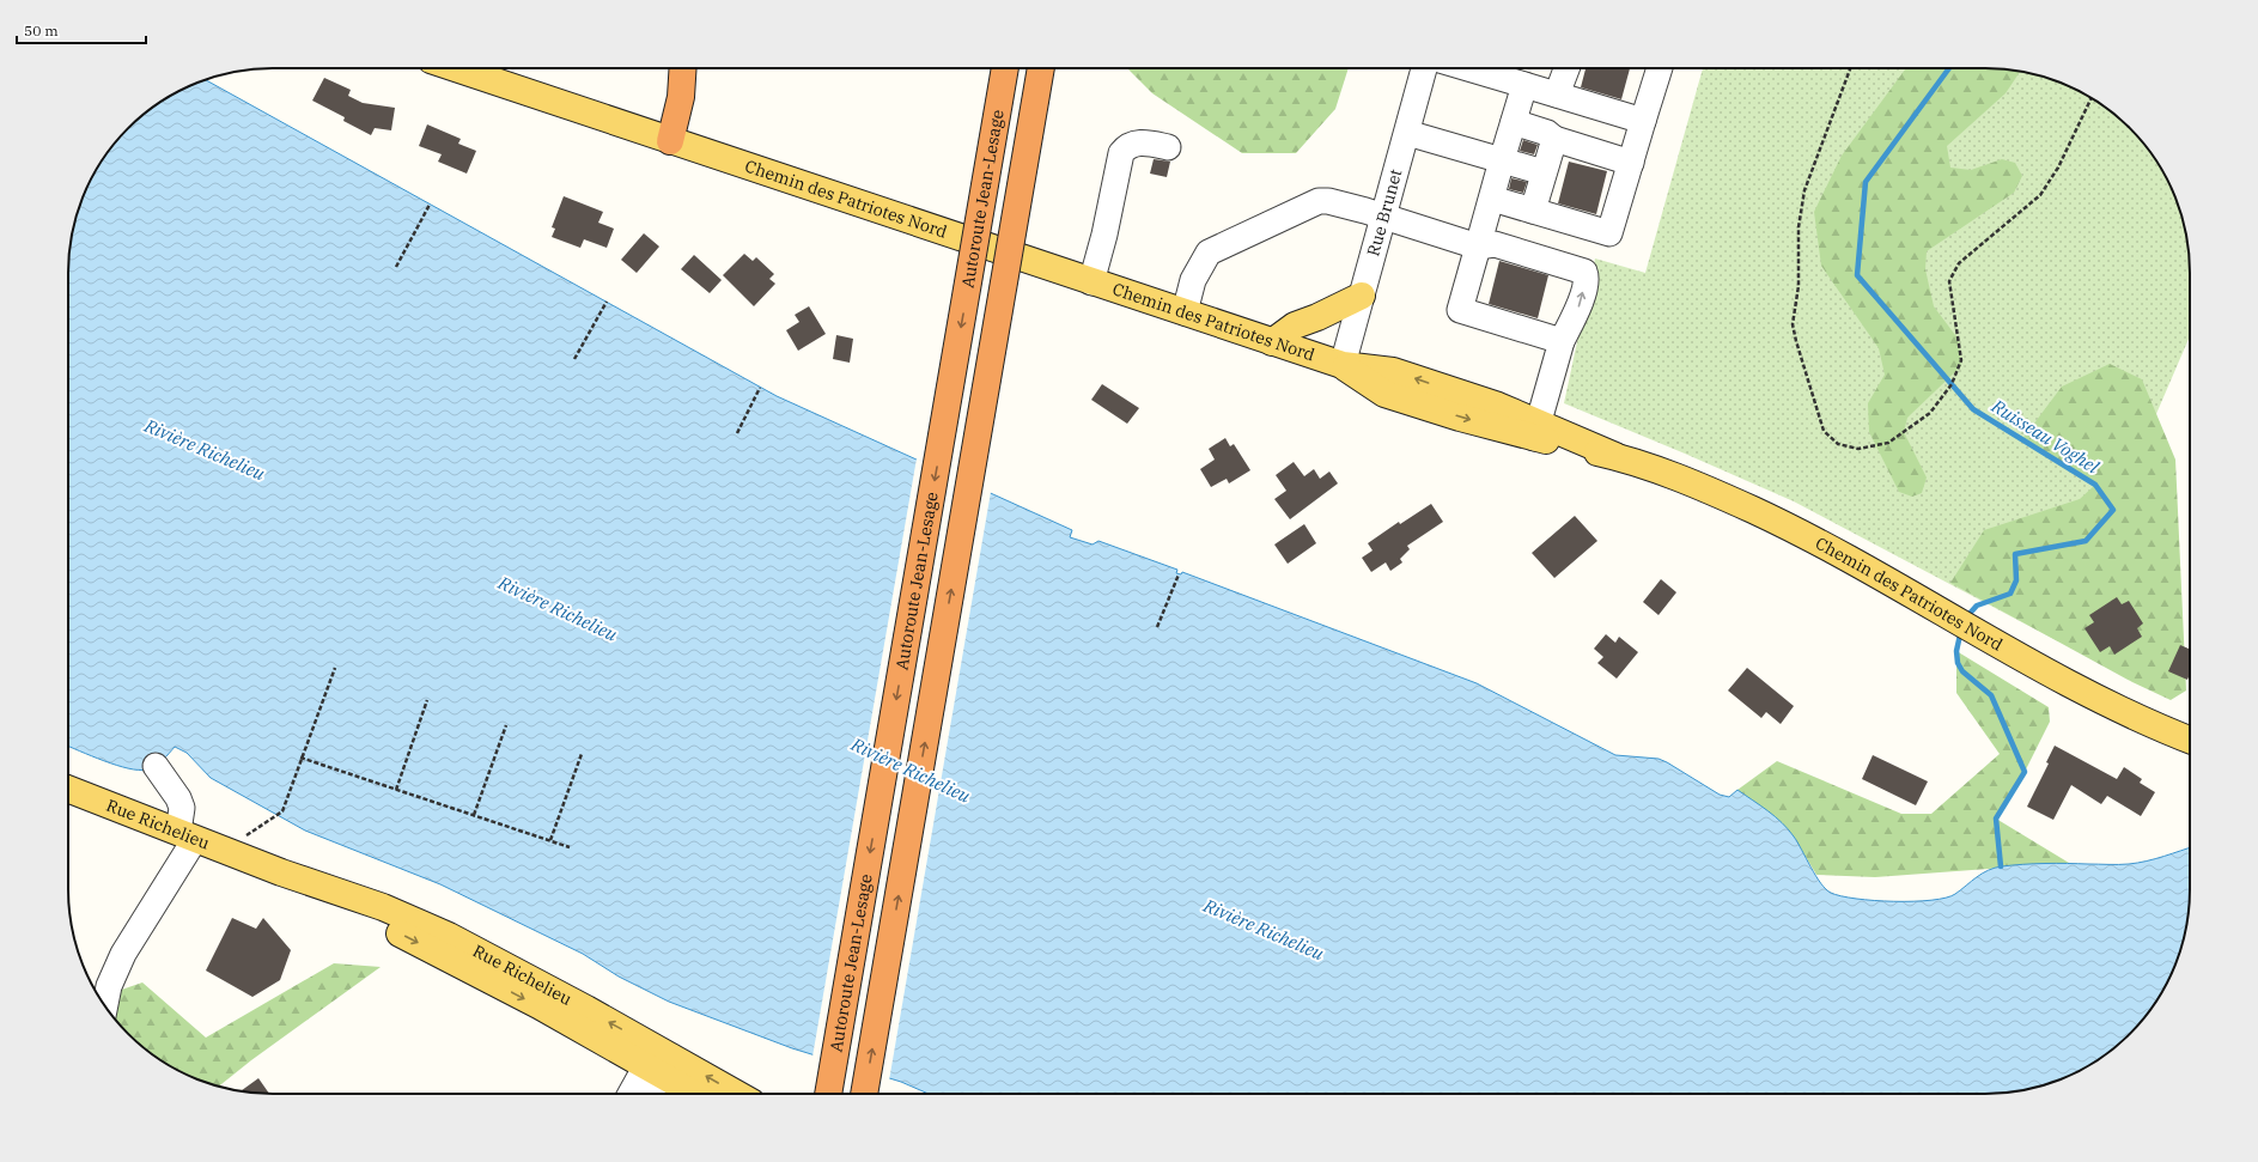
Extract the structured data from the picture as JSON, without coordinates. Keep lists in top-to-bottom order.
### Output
{
  "streets": {
    "highway": ["Autoroute Jean-Lesage"],
    "main road": ["Chemin des Patriotes Nord", "Rue Richelieu"],
    "street": ["Rue Brunet"]
  },
  "crossings": [
    ["Chemin des Patriotes Nord", "Rue Brunet"]
  ],
  "water": ["Ruisseau Voghel", "Rivière Richelieu"],
  "scale_bar": "50 m"
}
